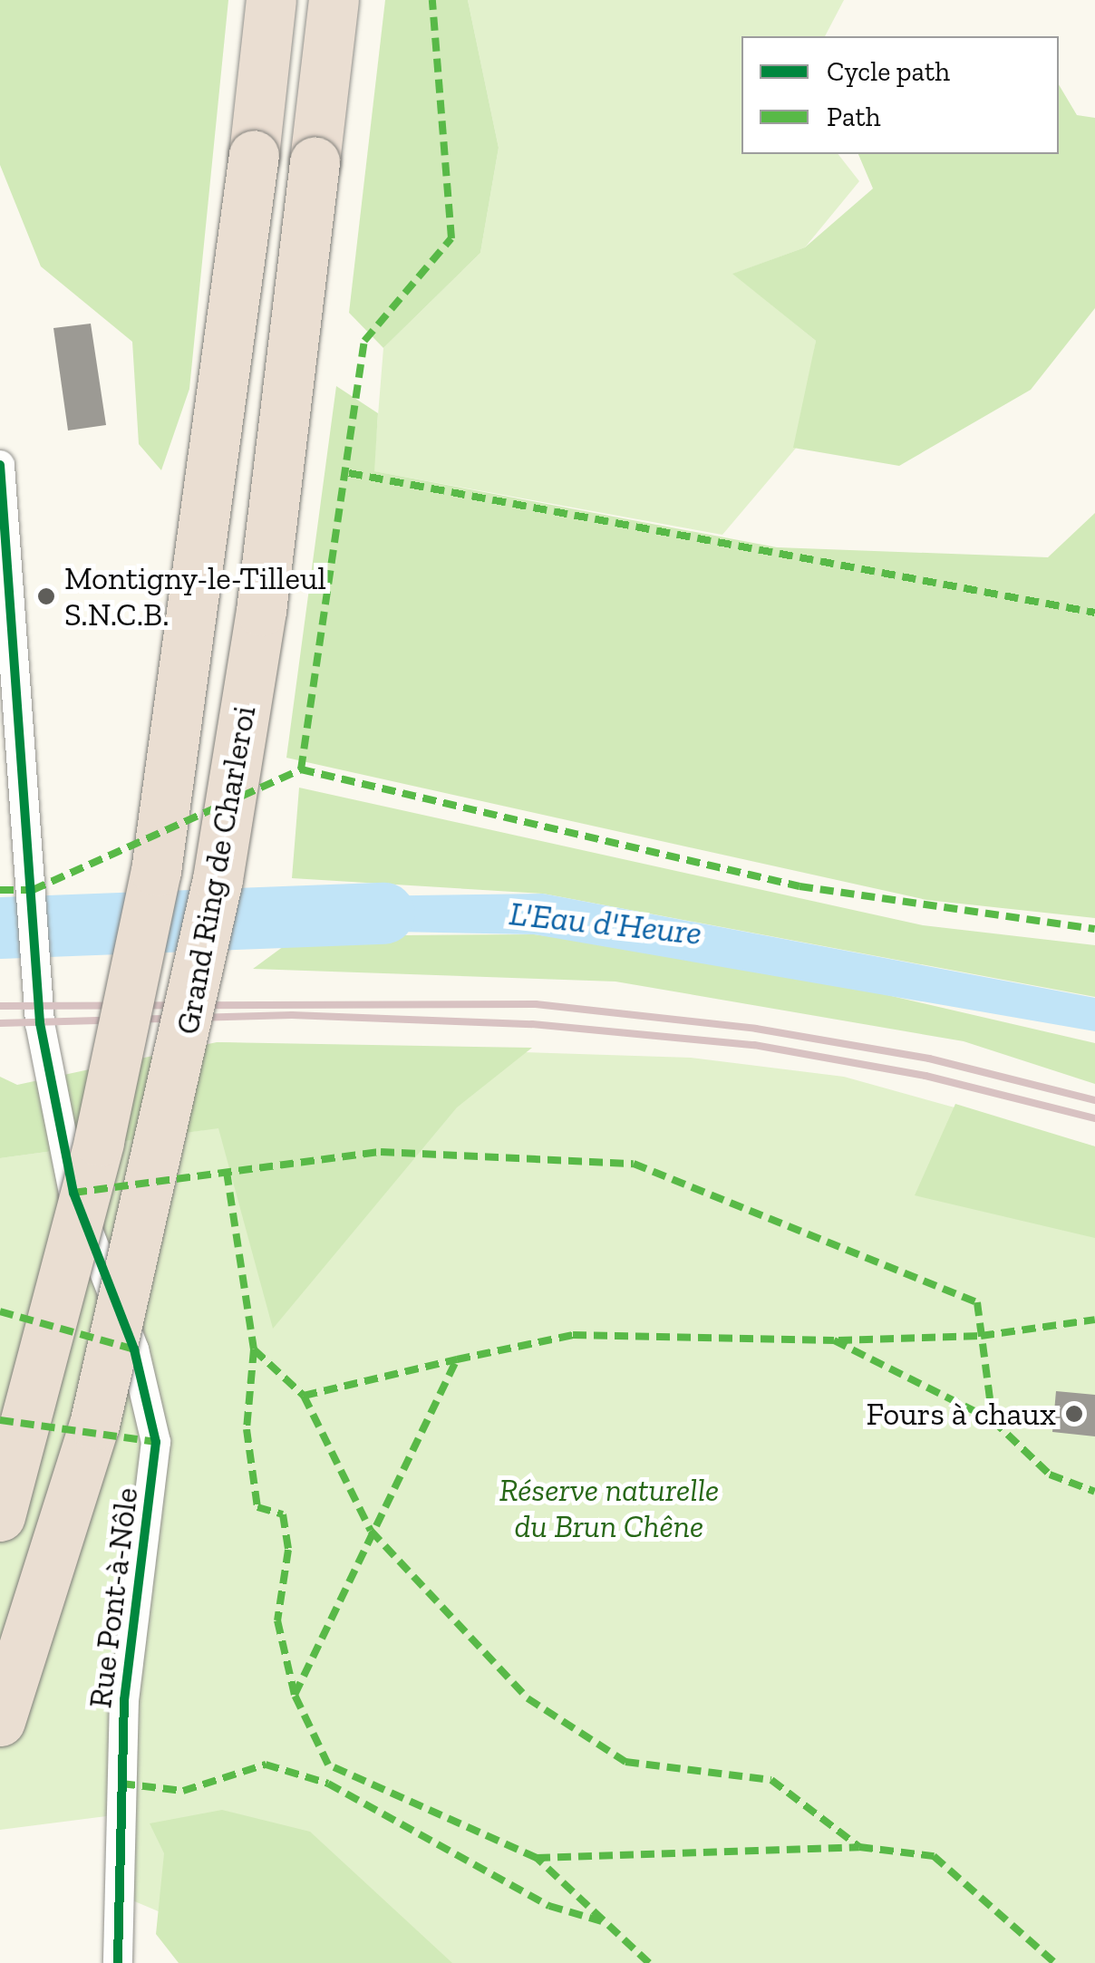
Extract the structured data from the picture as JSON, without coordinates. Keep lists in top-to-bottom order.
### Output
{
  "streets": {
    "highway": ["Grand Ring de Charleroi"],
    "street": ["Rue Pont-à-Nôle"]
  },
  "water": ["L'Eau d'Heure"],
  "parks": ["Réserve naturelle du Brun Chêne"],
  "places": ["Montigny-le-Tilleul S.N.C.B.", "Fours à chaux"],
  "legend": ["Cycle path", "Path"]
}
